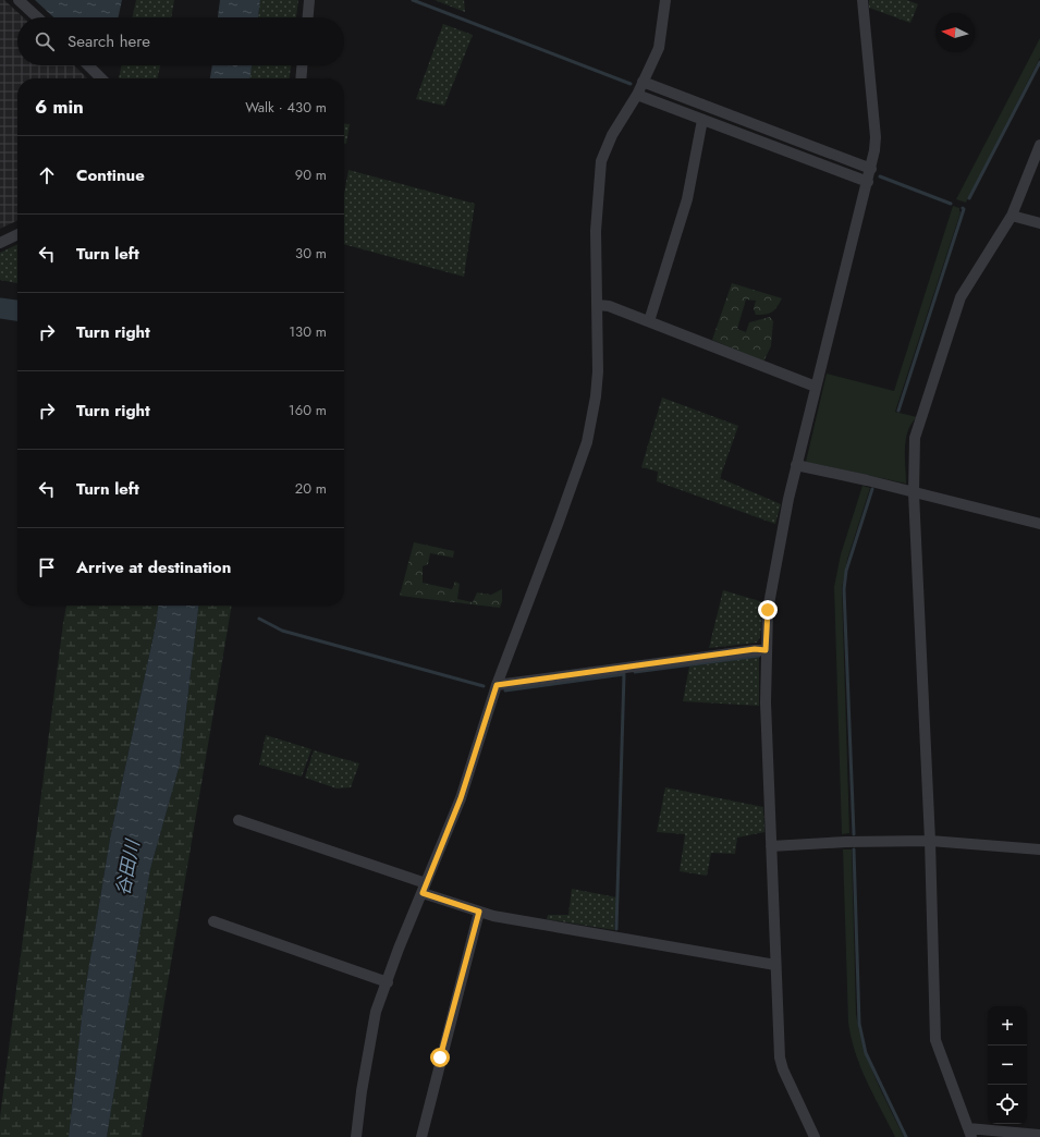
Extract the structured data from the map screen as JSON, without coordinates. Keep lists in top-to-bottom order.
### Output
{
  "water": ["谷田川"],
  "north": "left",
  "page": {
    "search": "Search here",
    "heading": ["6 min", "Walk · 430 m"],
    "list": [
      ["Continue", "90 m"],
      ["Turn left", "30 m"],
      ["Turn right", "130 m"],
      ["Turn right", "160 m"],
      ["Turn left", "20 m"],
      "Arrive at destination"
    ],
    "map_buttons": ["+", "−"]
  }
}
